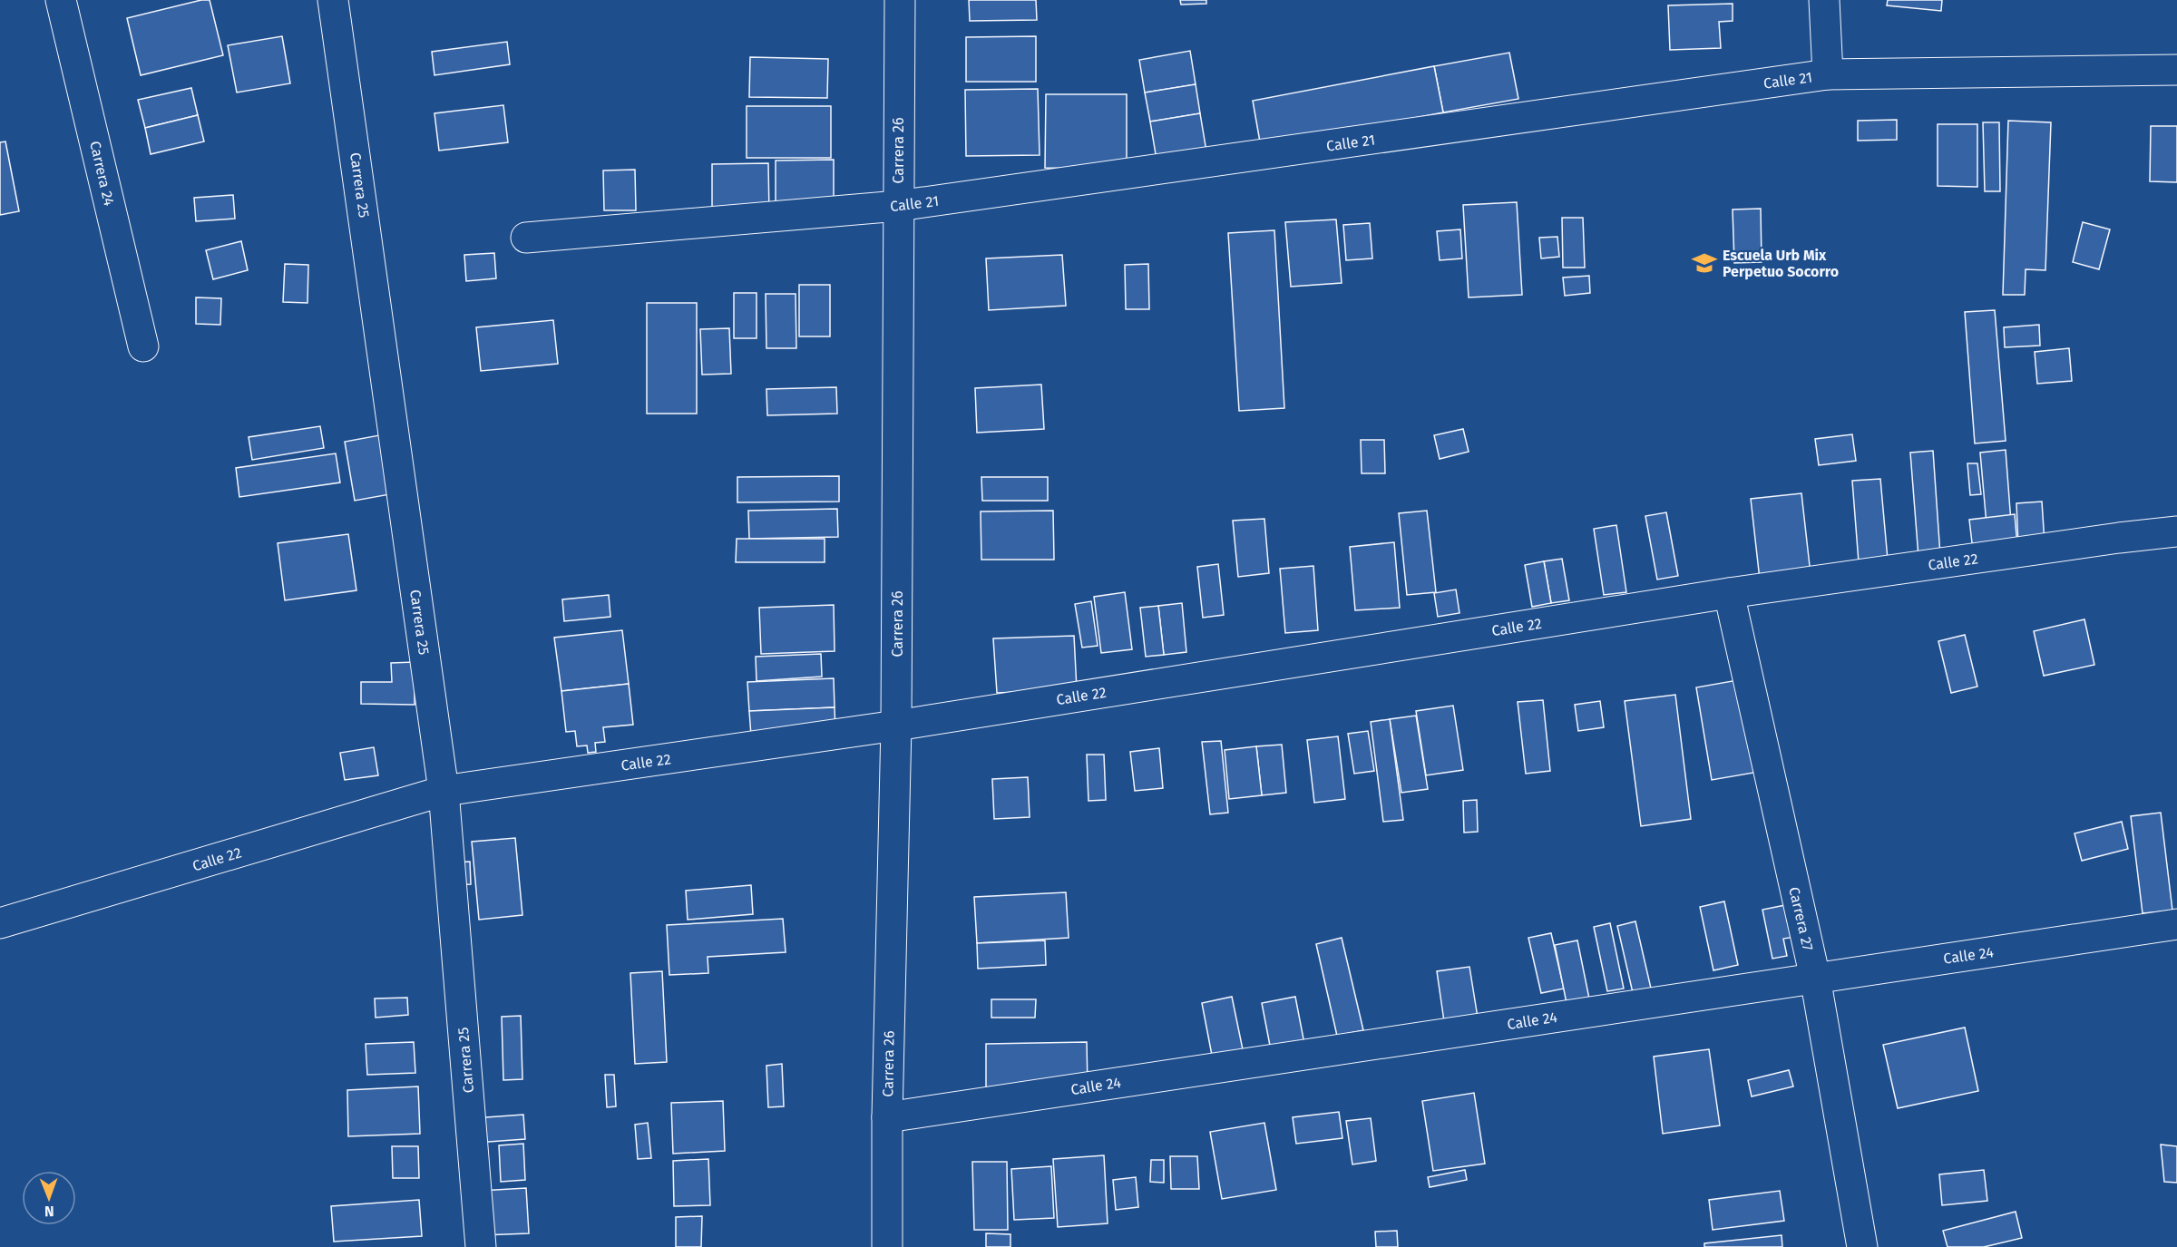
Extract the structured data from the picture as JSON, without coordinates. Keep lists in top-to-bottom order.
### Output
{
  "streets": {
    "street": [
      "Calle 21",
      "Carrera 26",
      "Carrera 24",
      "Carrera 25",
      "Calle 22",
      "Carrera 27",
      "Calle 24"
    ]
  },
  "crossings": [
    ["Calle 21", "Carrera 26"],
    ["Carrera 26", "Calle 22"],
    ["Carrera 26", "Calle 24"],
    ["Carrera 25", "Calle 22"],
    ["Calle 22", "Carrera 27"],
    ["Carrera 27", "Calle 24"]
  ],
  "places": {
    "school or university": ["Escuela Urb Mix Perpetuo Socorro"]
  },
  "north": "bottom"
}
